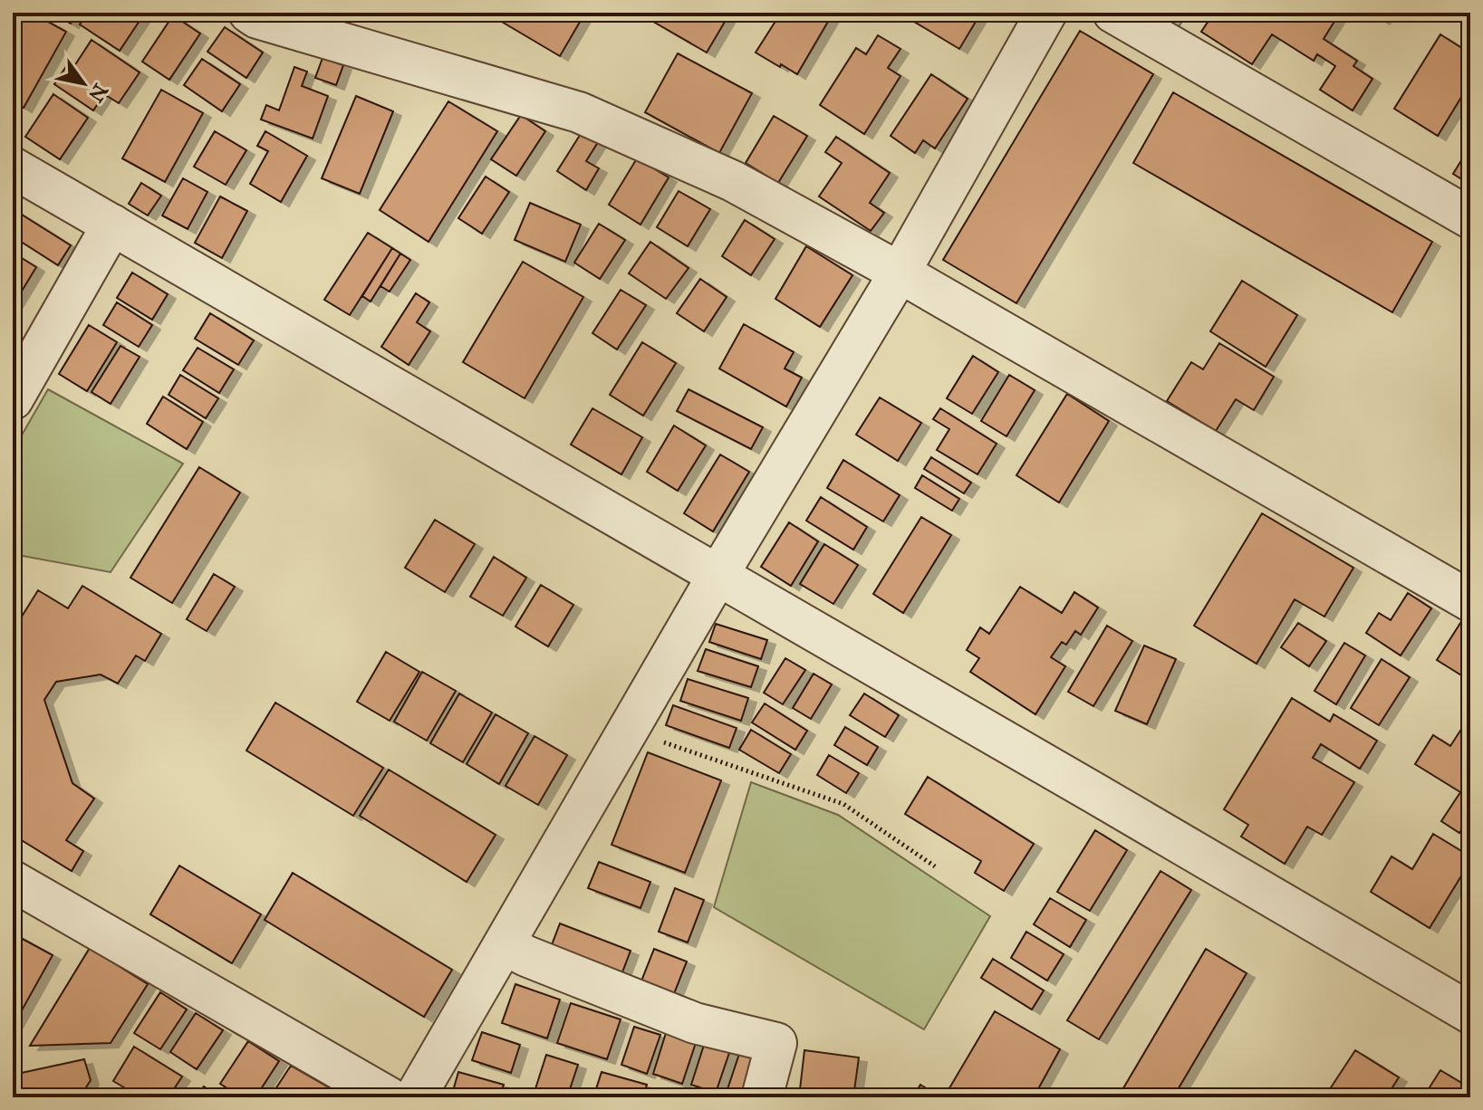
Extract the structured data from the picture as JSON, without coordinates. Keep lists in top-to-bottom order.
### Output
{
  "north": "bottom right"
}
